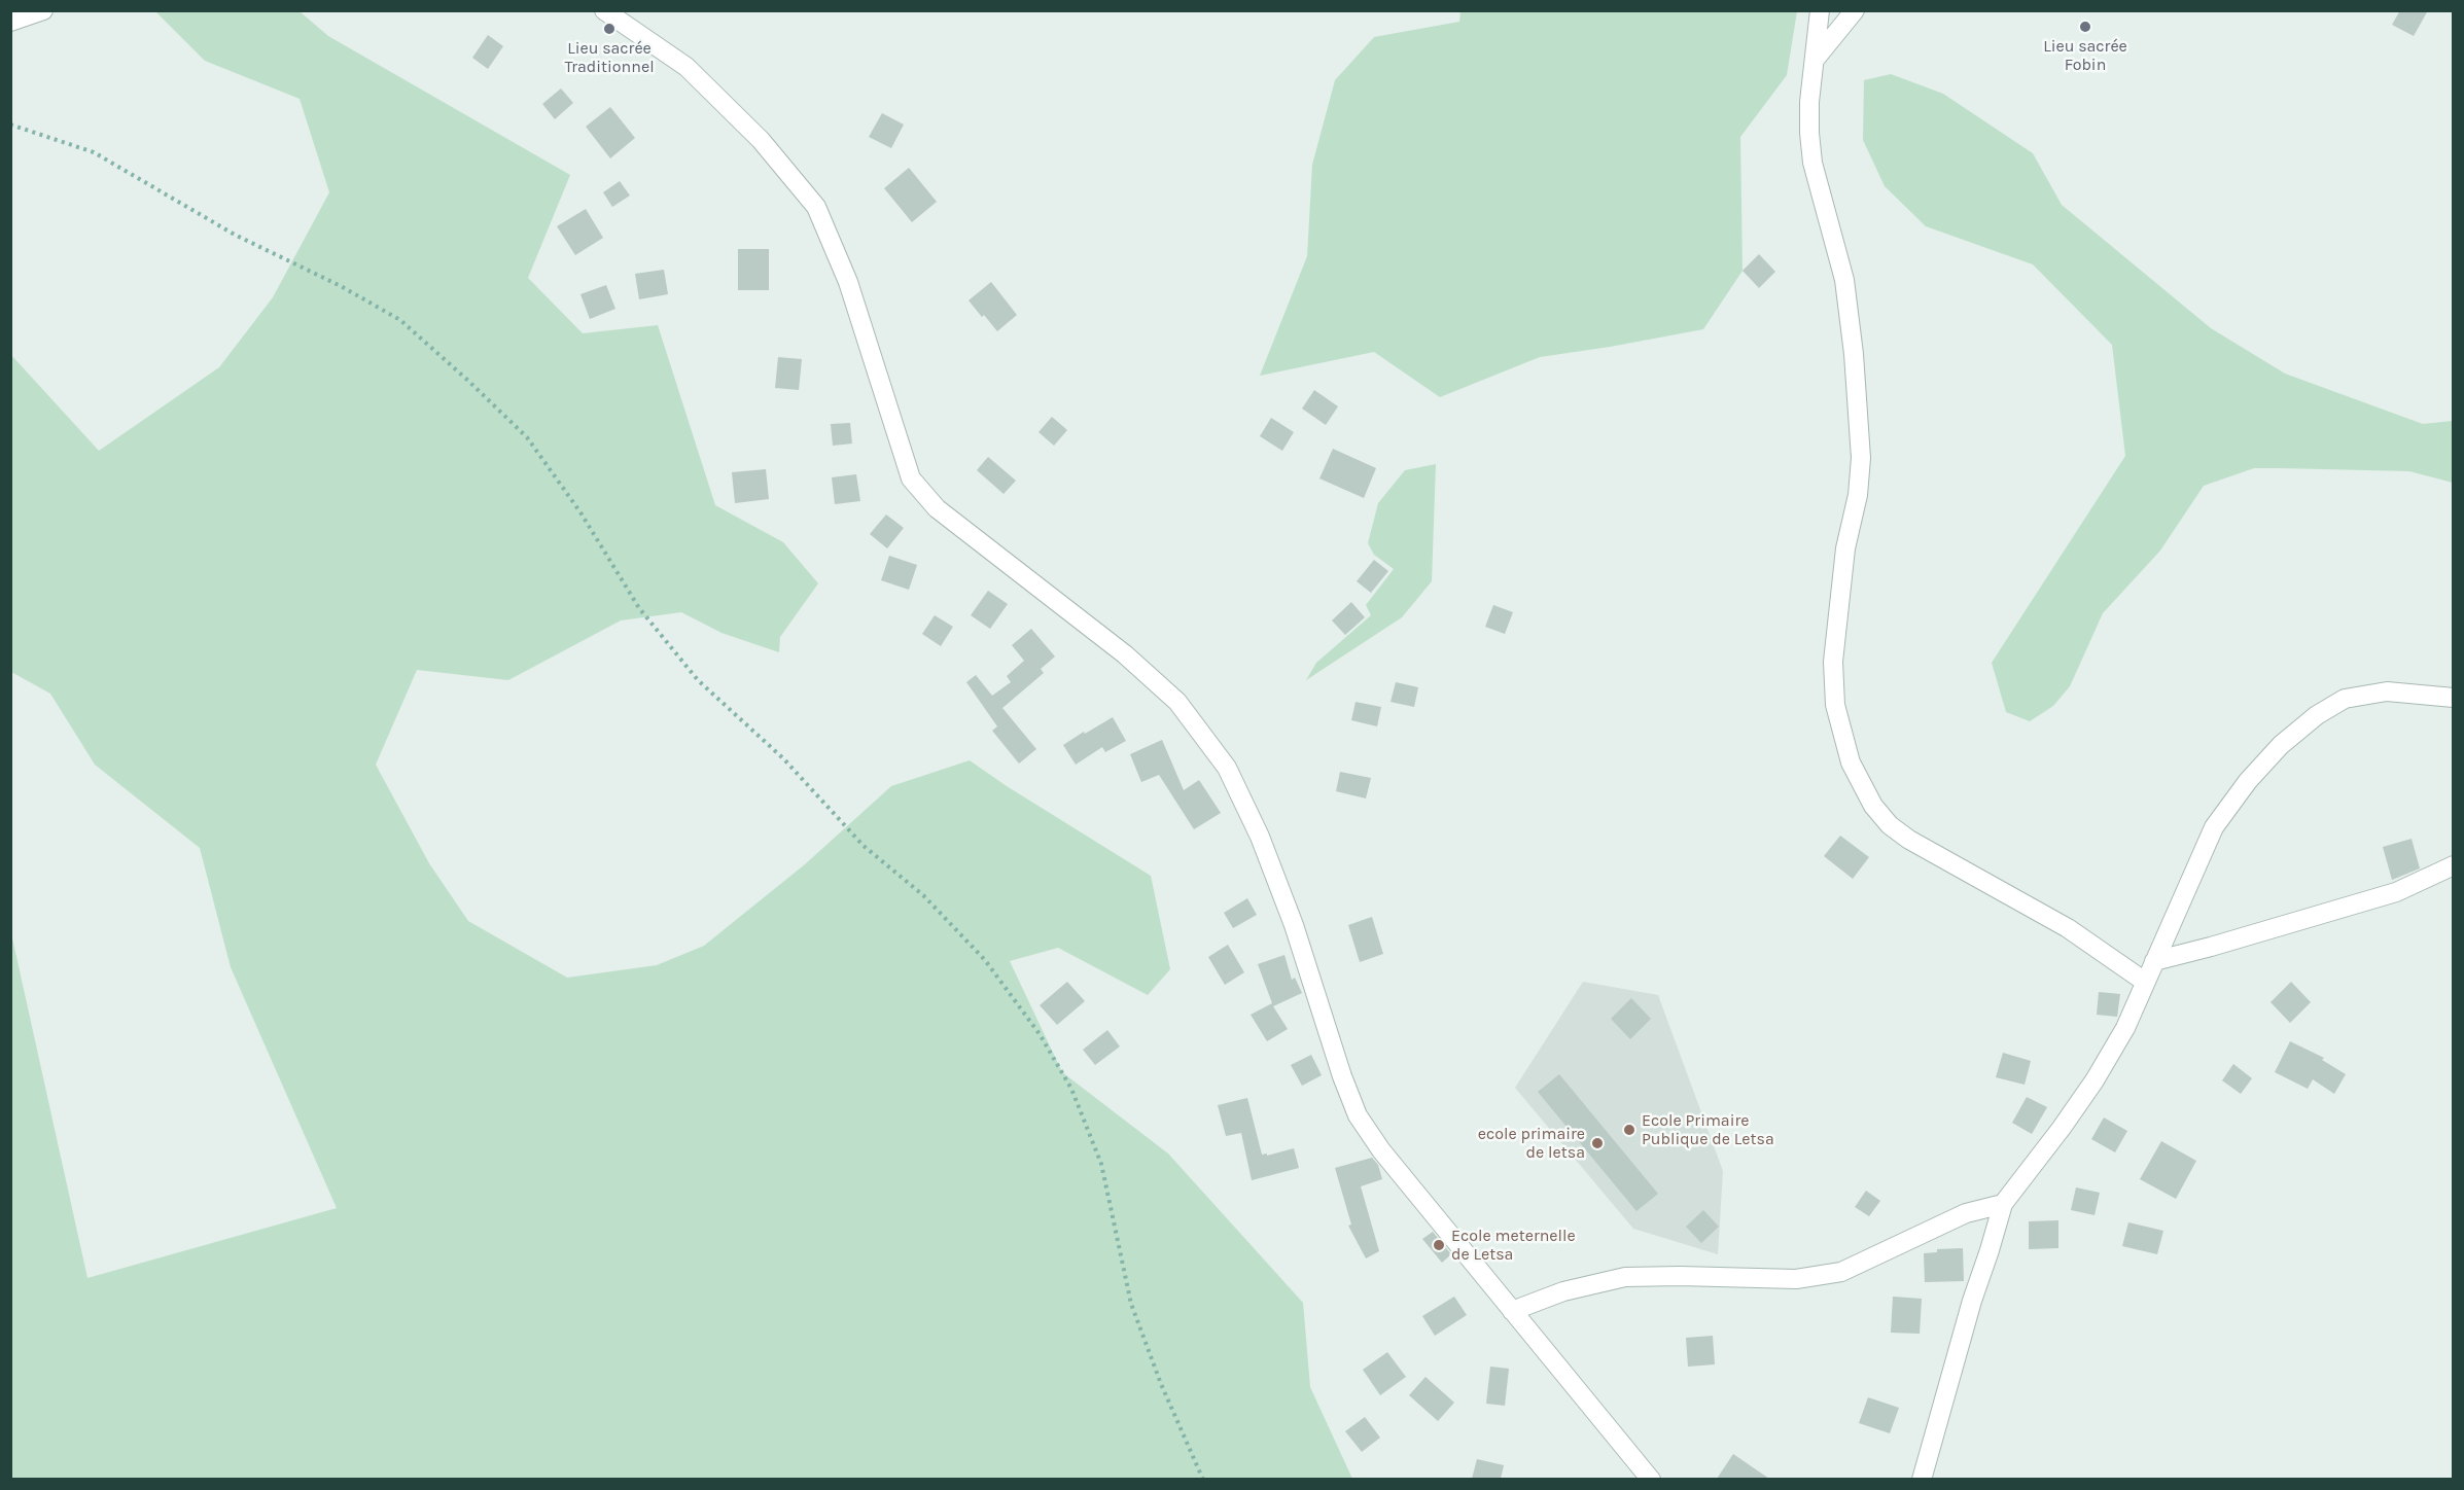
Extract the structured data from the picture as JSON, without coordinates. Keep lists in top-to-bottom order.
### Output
{
  "places": [
    "Lieu sacrée Fobin",
    "Lieu sacrée Traditionnel",
    "Ecole Primaire Publique de Letsa",
    "ecole primaire de letsa",
    "Ecole meternelle de Letsa"
  ]
}
